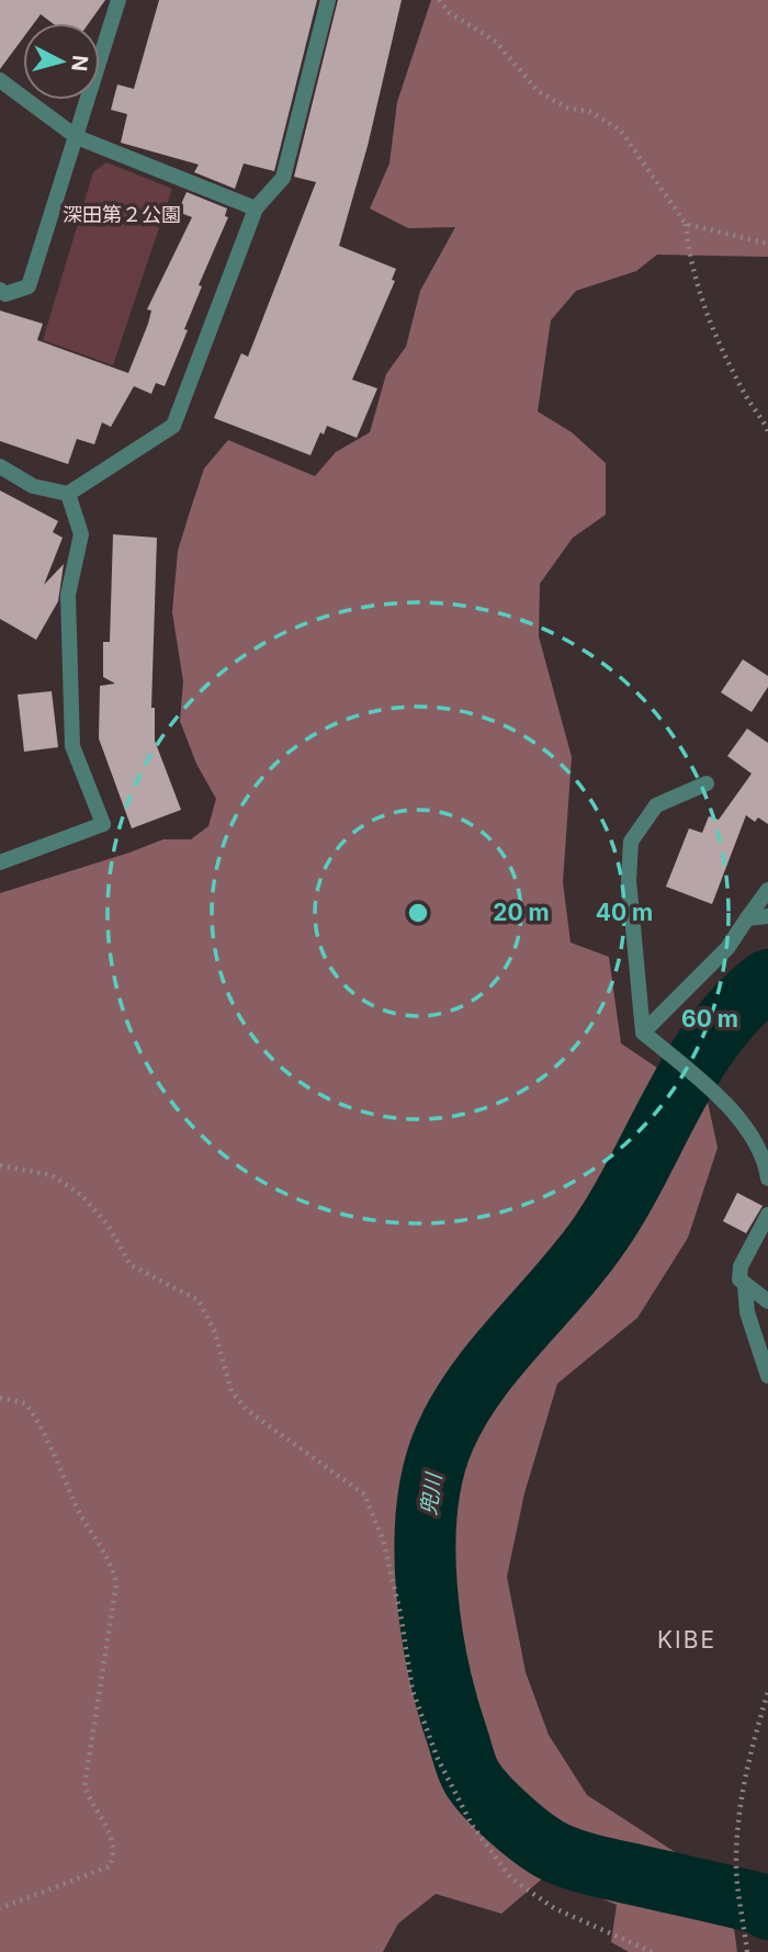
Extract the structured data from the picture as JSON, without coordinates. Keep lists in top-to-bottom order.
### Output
{
  "districts": ["KIBE"],
  "water": ["兜川"],
  "parks": ["深田第２公園"],
  "north": "right",
  "rings": ["20 m", "40 m", "60 m"]
}
